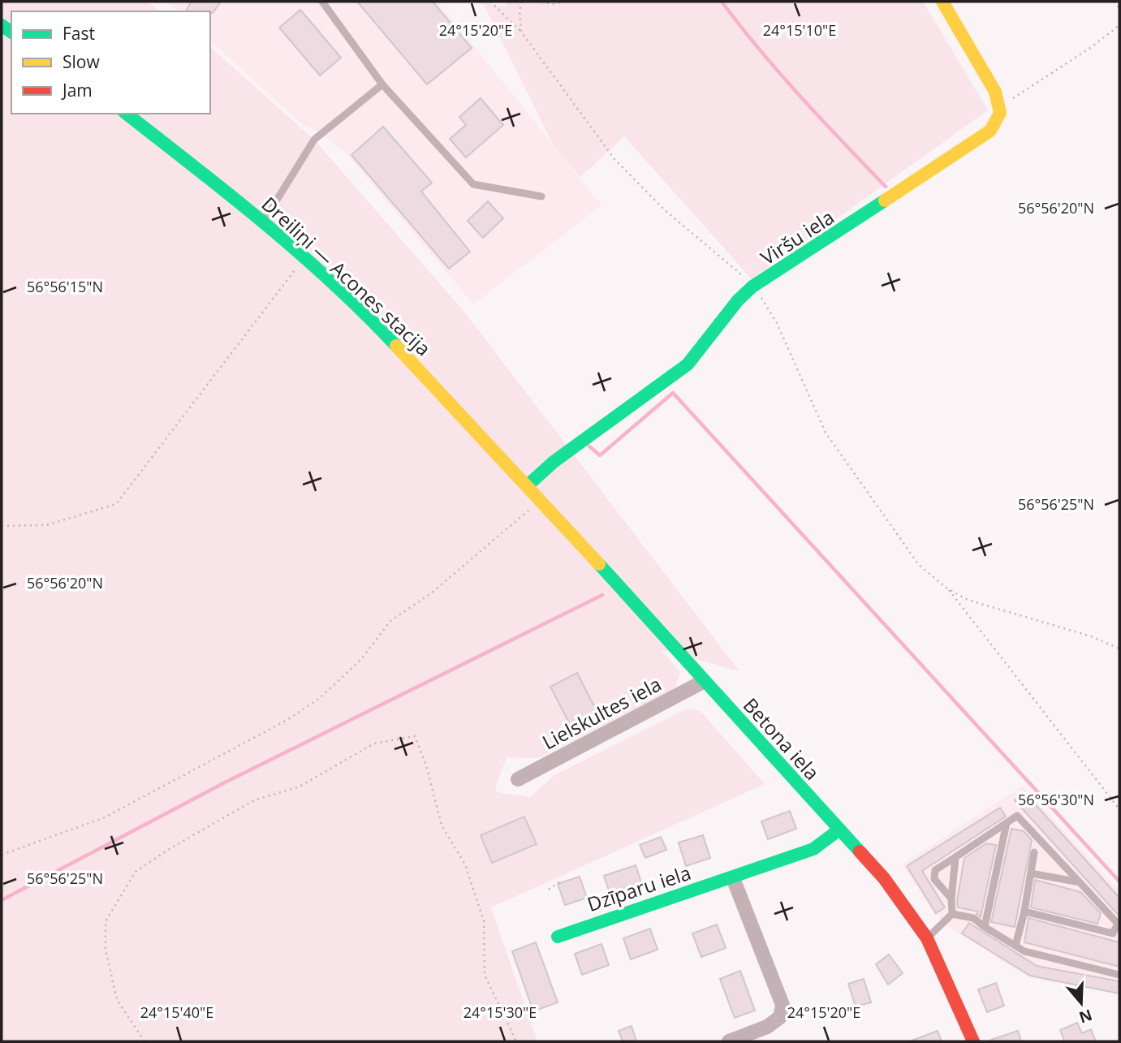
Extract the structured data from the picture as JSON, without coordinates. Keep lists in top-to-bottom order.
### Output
{
  "streets": {
    "main road": [
      "Viršu iela",
      "Dreiliņi — Acones stacija",
      "Betona iela",
      "Dzīparu iela"
    ],
    "street": ["Lielskultes iela"]
  },
  "crossings": [
    ["Viršu iela", "Dreiliņi — Acones stacija"],
    ["Viršu iela", "Betona iela"],
    ["Dreiliņi — Acones stacija", "Betona iela"],
    ["Lielskultes iela", "Betona iela"],
    ["Betona iela", "Dzīparu iela"]
  ],
  "legend": ["Fast", "Slow", "Jam"],
  "north": "bottom",
  "coordinates": [
    "24°15'20\"E",
    "24°15'10\"E",
    "56°56'20\"N",
    "56°56'15\"N",
    "56°56'25\"N",
    "56°56'30\"N",
    "24°15'40\"E",
    "24°15'30\"E"
  ]
}
